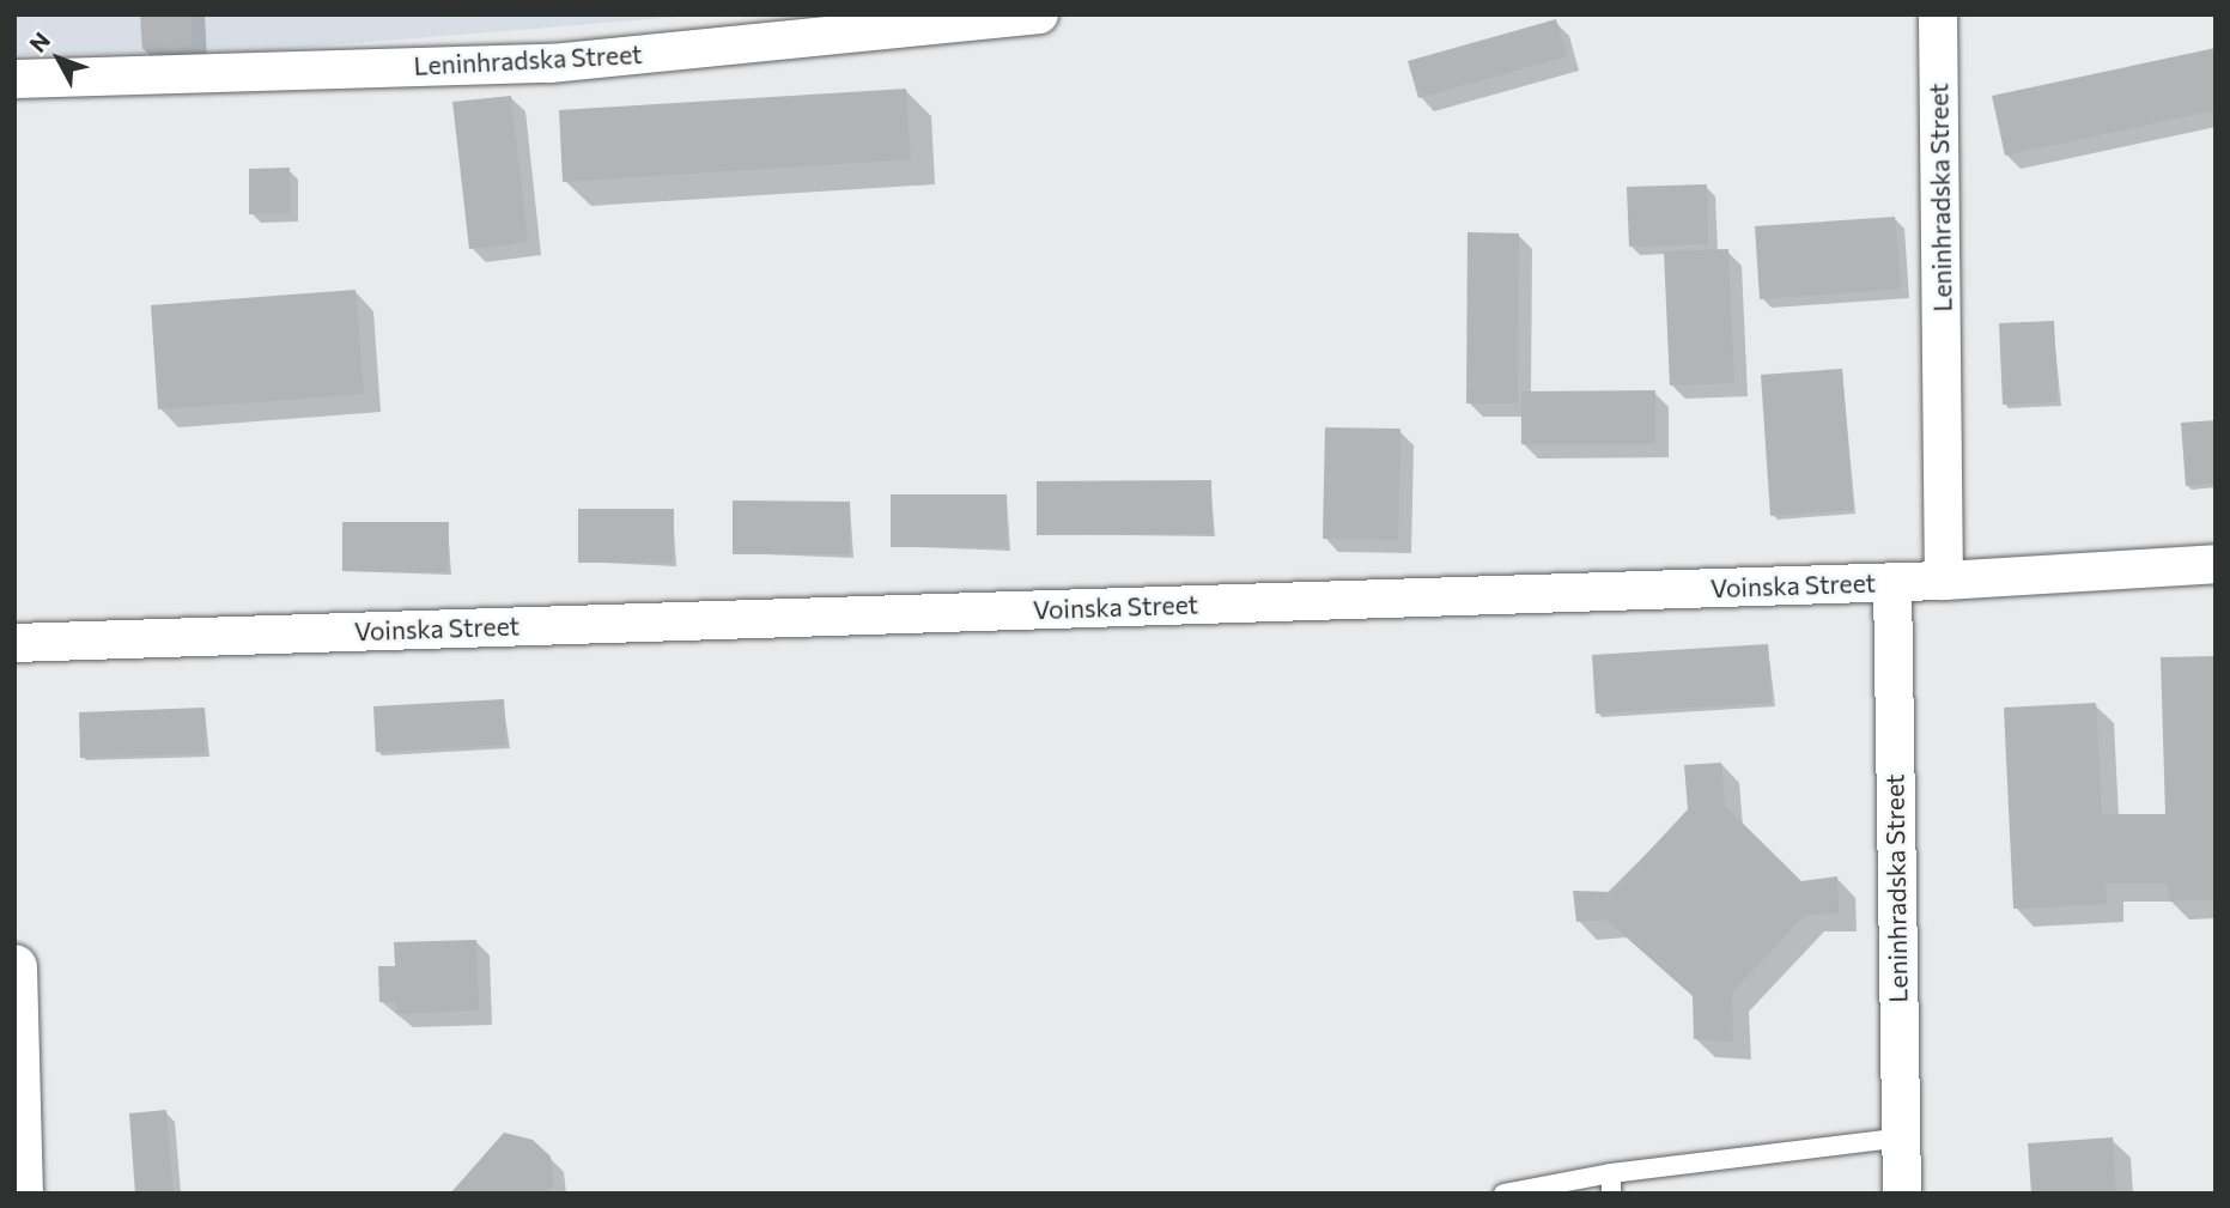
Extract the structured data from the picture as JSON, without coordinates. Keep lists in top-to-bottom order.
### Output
{
  "streets": {
    "street": ["Leninhradska Street", "Voinska Street"]
  },
  "crossings": [
    ["Leninhradska Street", "Voinska Street"]
  ],
  "north": "top left"
}
